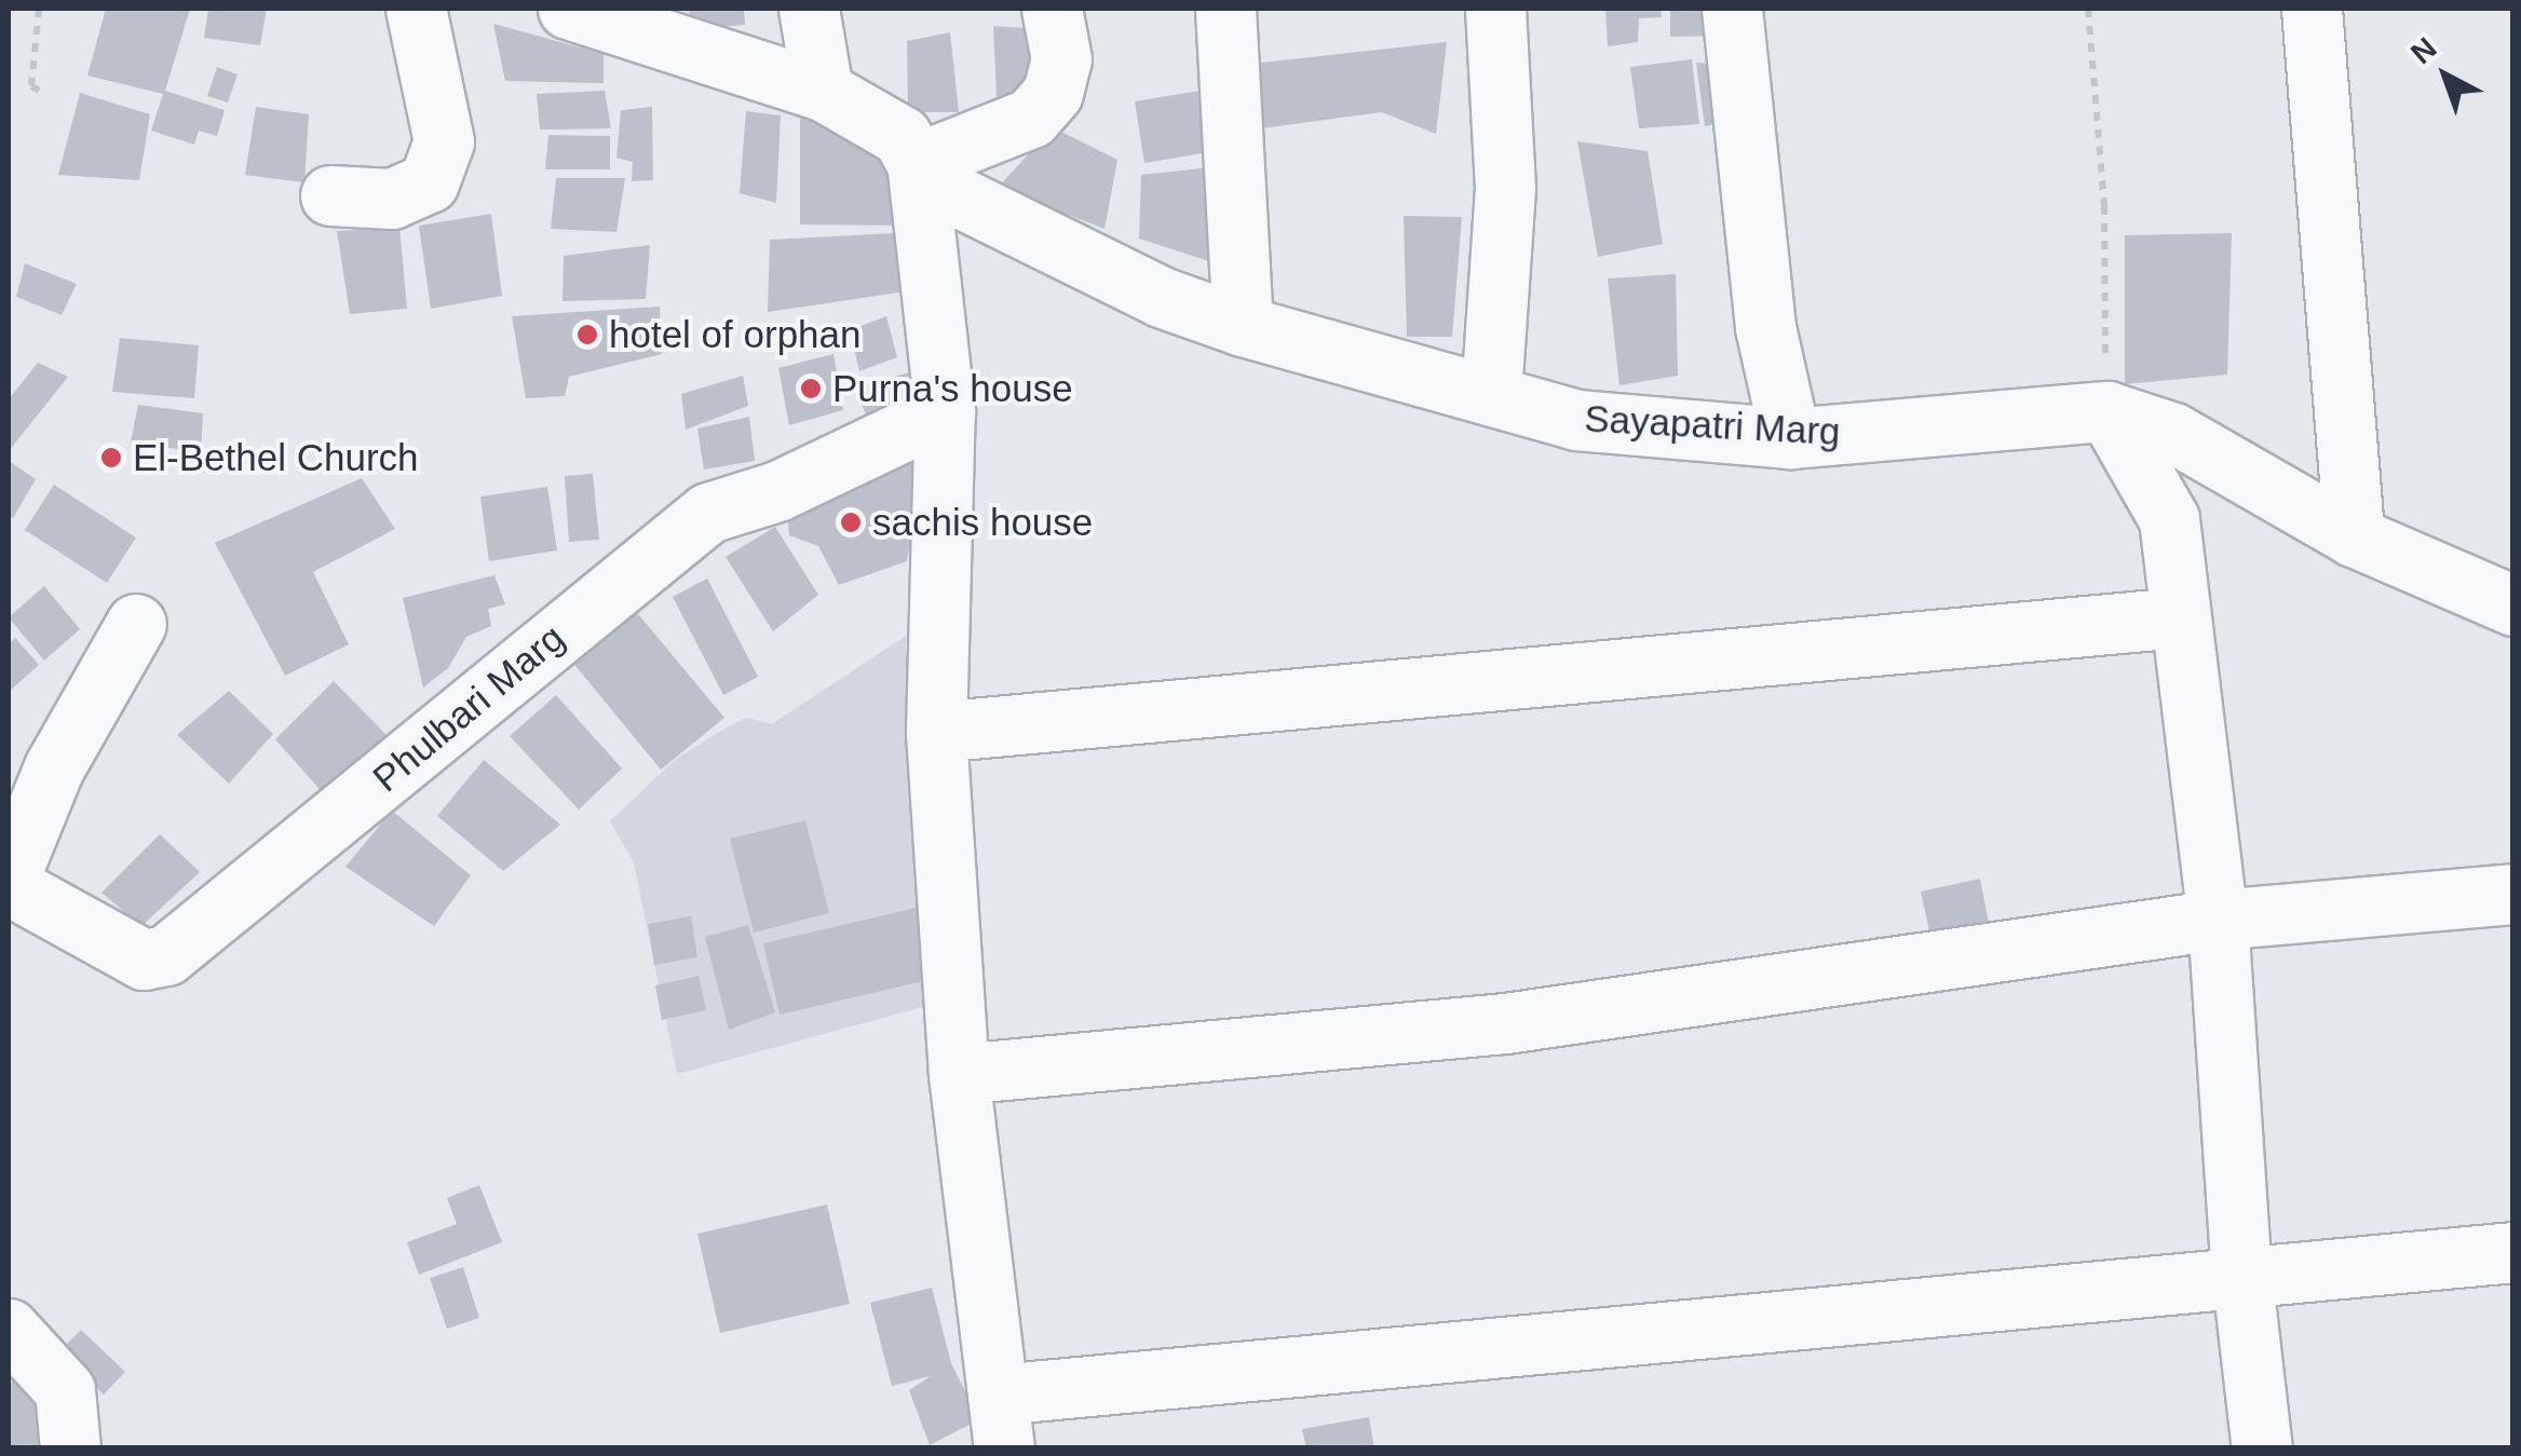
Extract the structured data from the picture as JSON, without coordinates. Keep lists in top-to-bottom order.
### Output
{
  "streets": {
    "street": ["Sayapatri Marg", "Phulbari Marg"]
  },
  "places": [
    "hotel of orphan",
    "Purna's house",
    "El-Bethel Church",
    "sachis house"
  ],
  "north": "top left"
}
